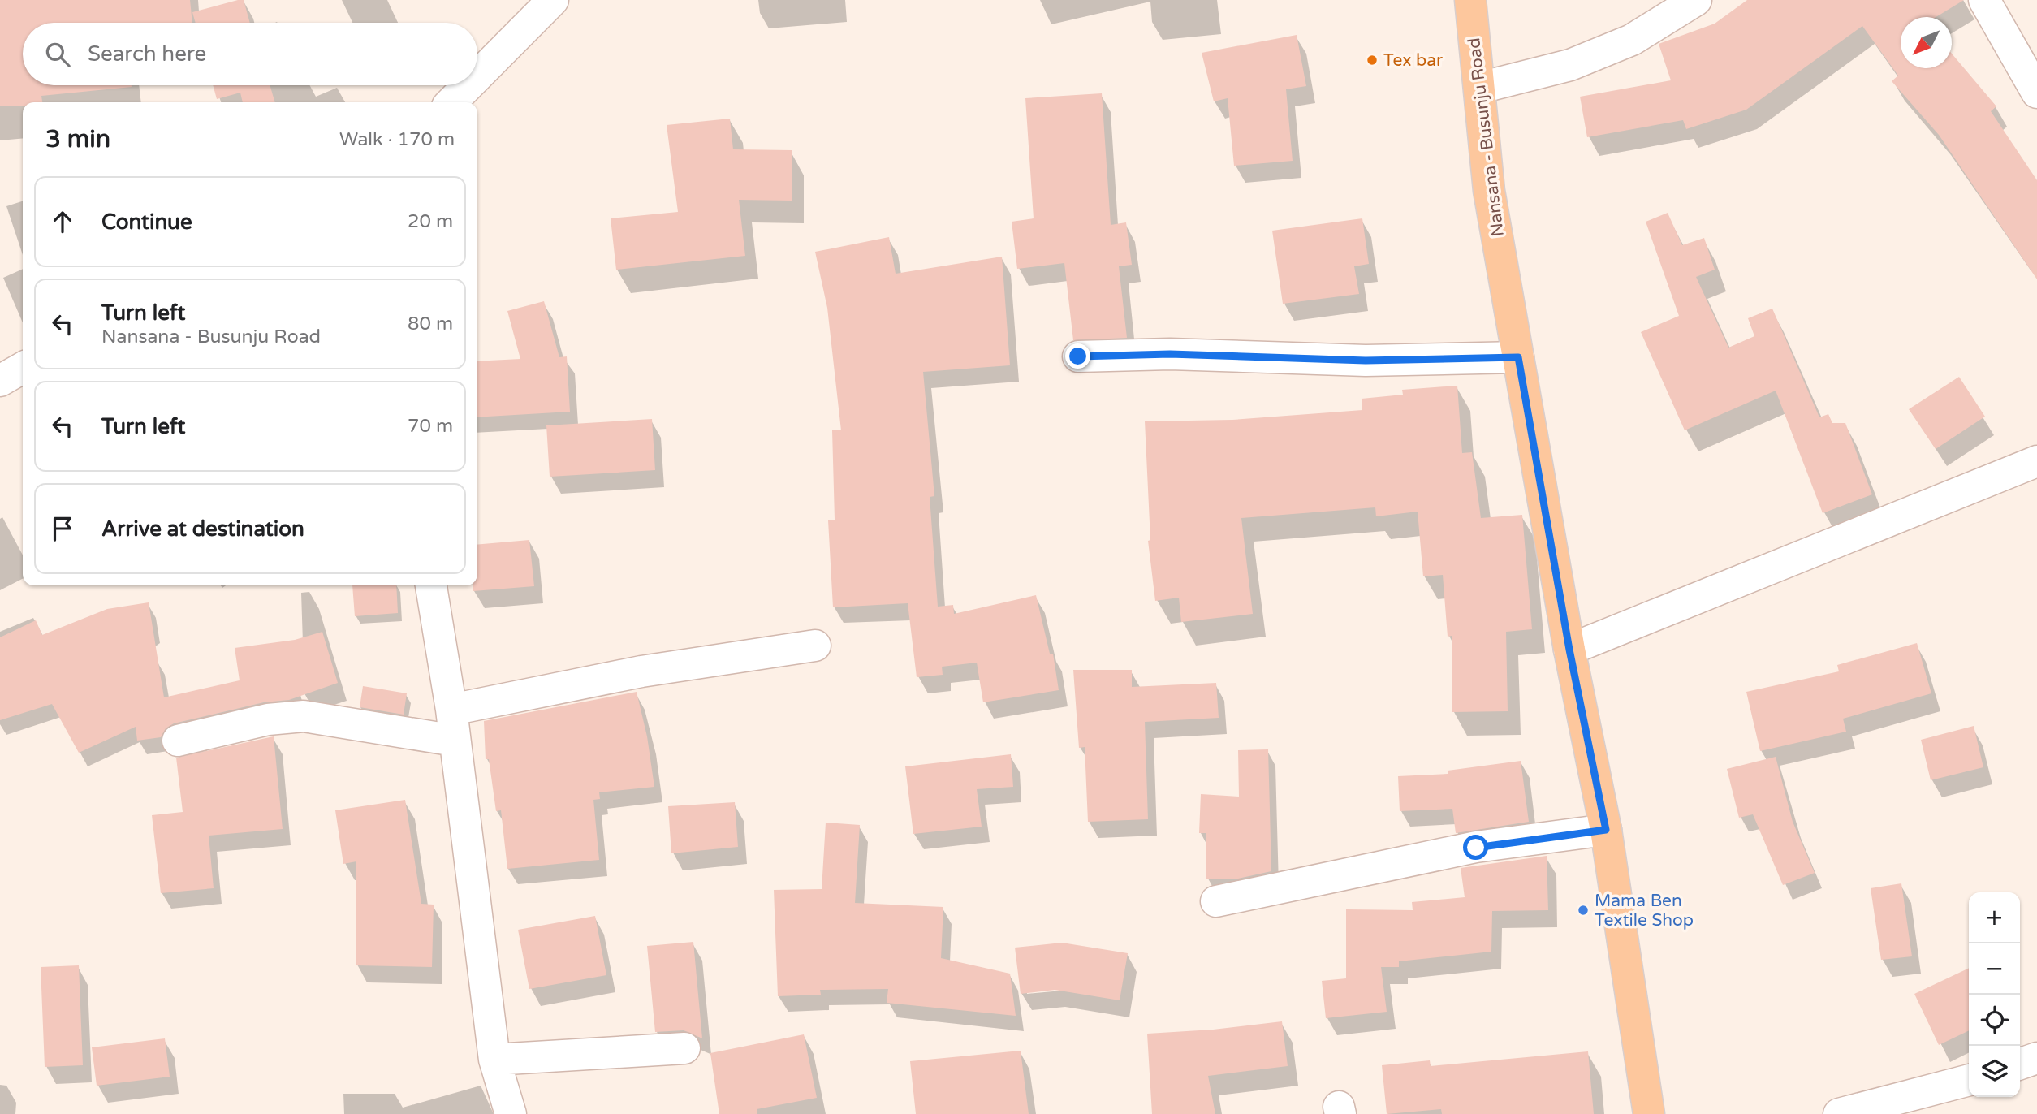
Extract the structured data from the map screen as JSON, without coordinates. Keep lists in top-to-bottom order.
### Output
{
  "streets": {
    "main road": ["Nansana - Busunju Road"]
  },
  "places": ["Tex bar", "Mama Ben Textile Shop"],
  "north": "bottom left",
  "page": {
    "search": "Search here",
    "heading": ["3 min", "Walk · 170 m"],
    "list": [
      ["Continue", "20 m"],
      ["Turn left", "Nansana - Busunju Road", "80 m"],
      ["Turn left", "70 m"],
      "Arrive at destination"
    ],
    "map_buttons": ["+", "−"]
  }
}
